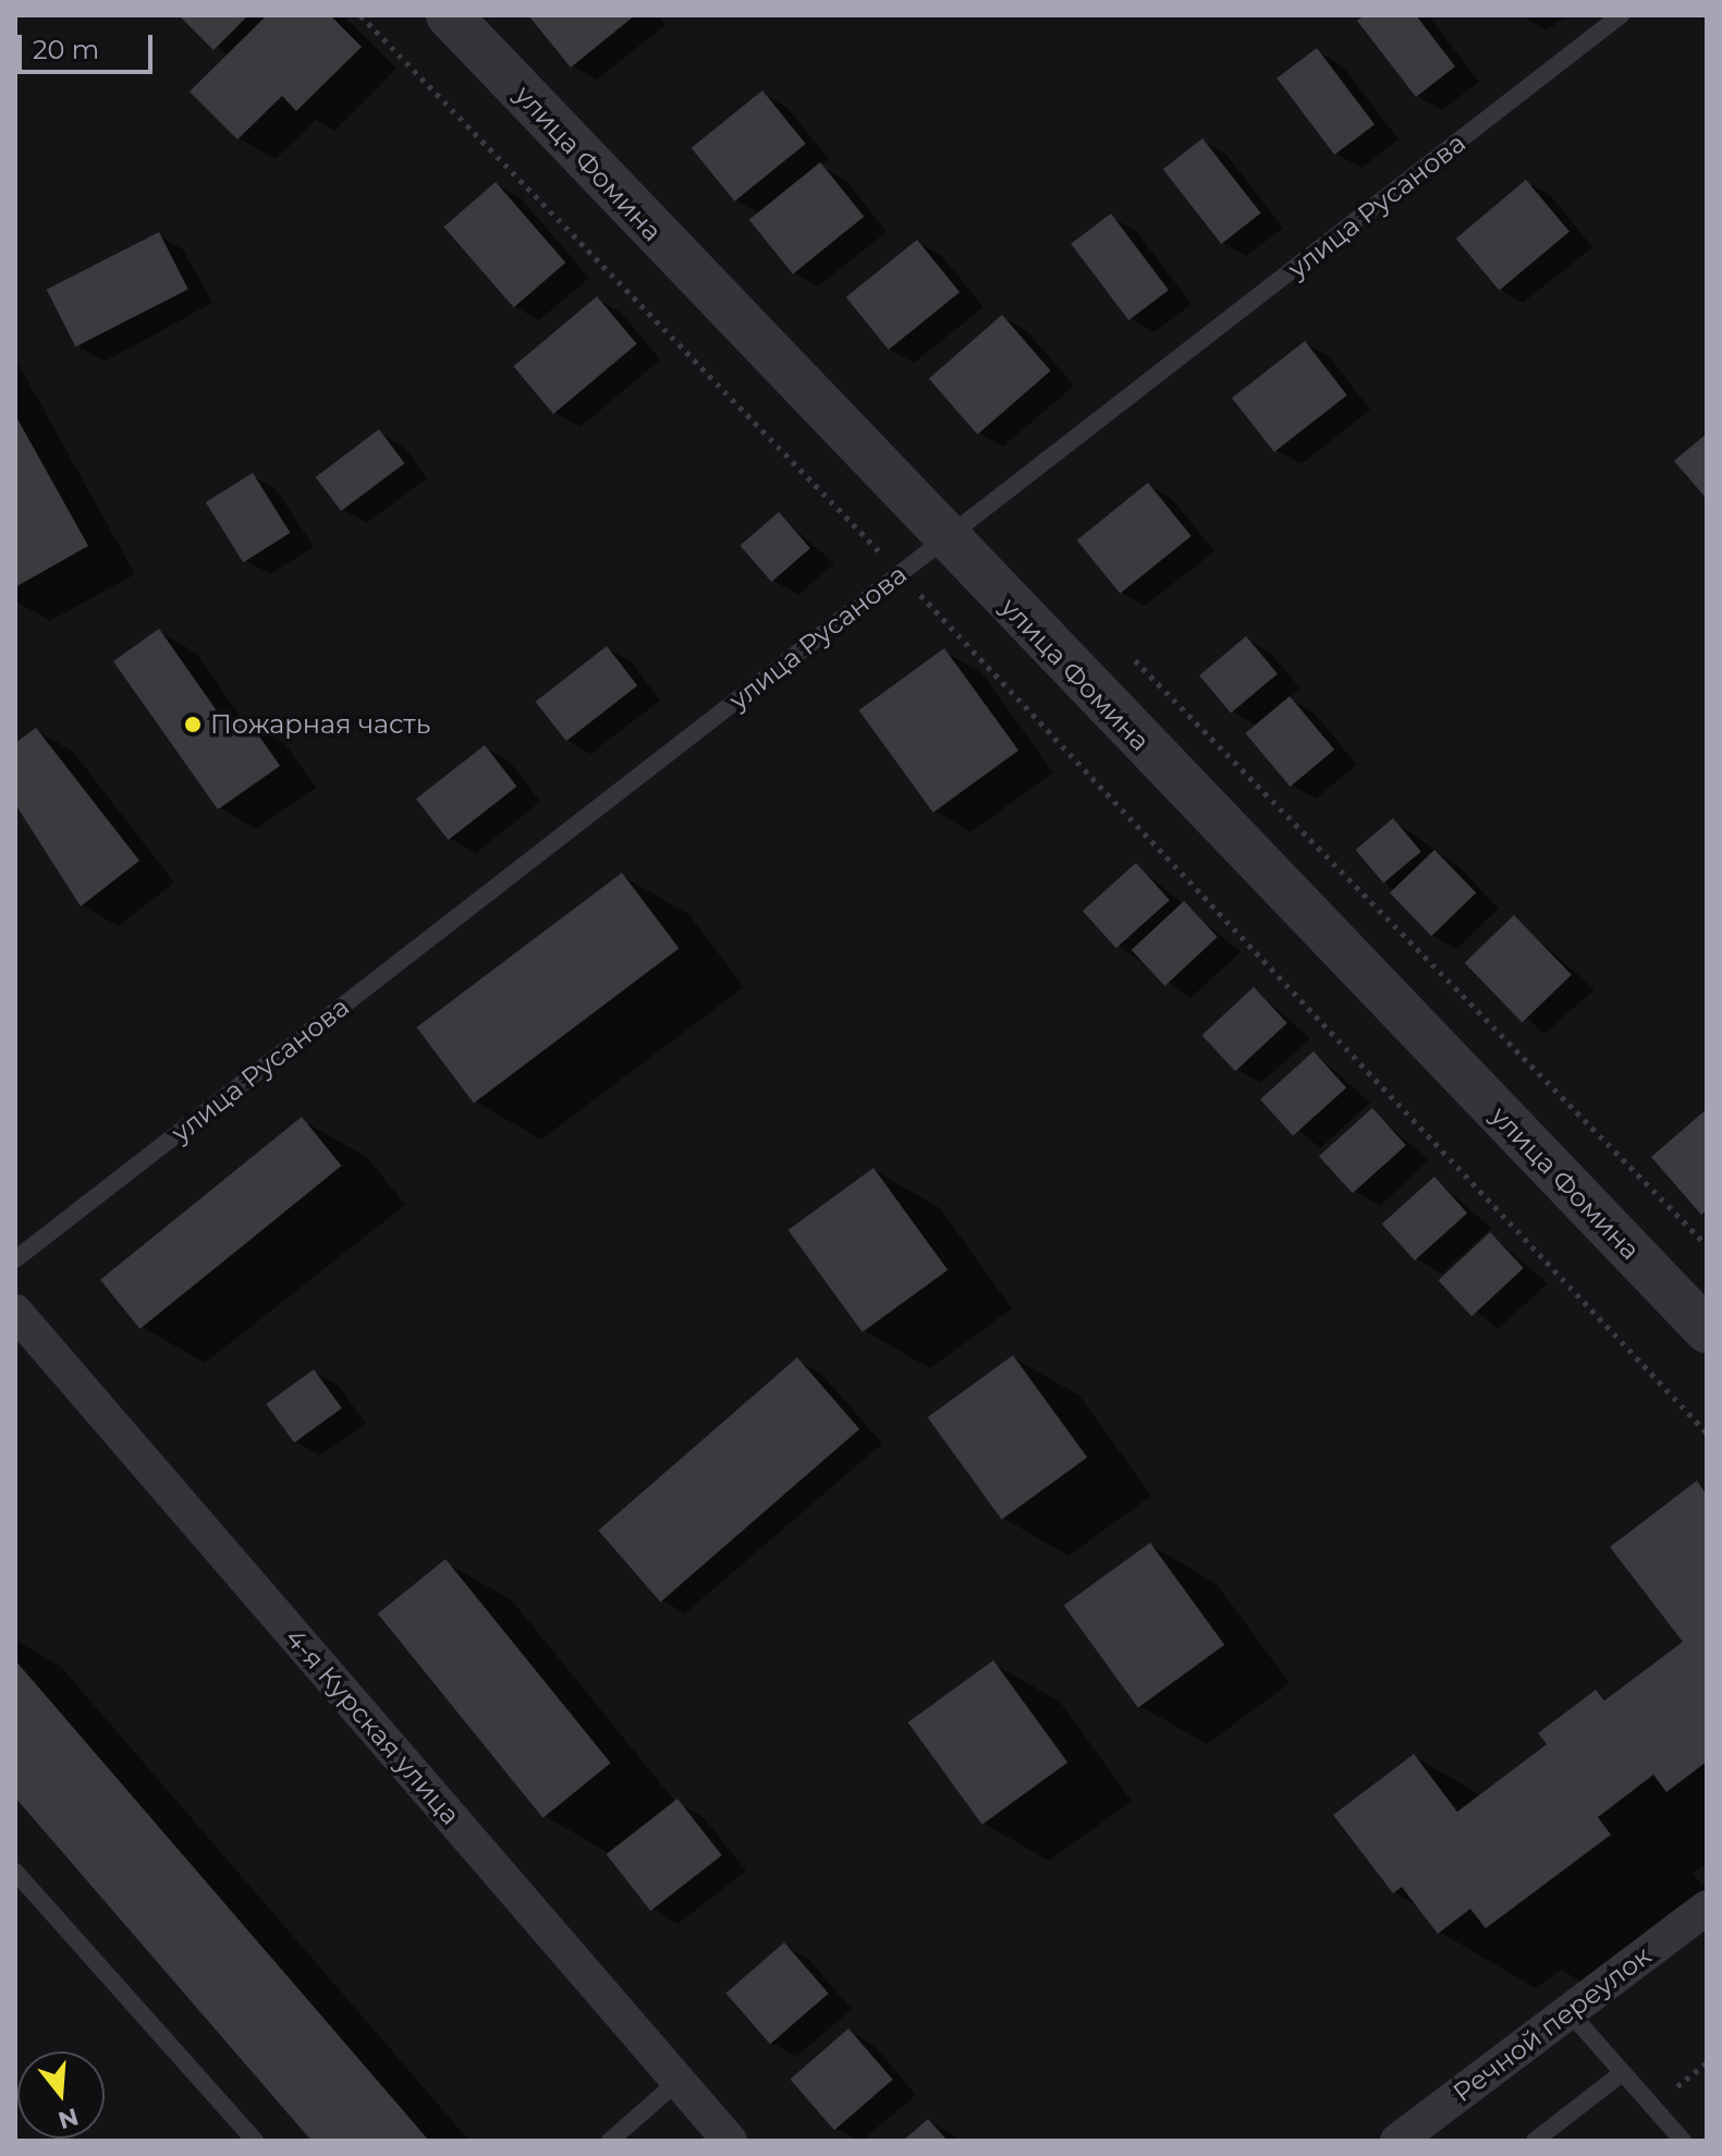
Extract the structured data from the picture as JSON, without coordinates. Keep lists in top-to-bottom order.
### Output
{
  "streets": {
    "street": ["улица Фомина", "4-я Курская улица", "Речной переулок"],
    "lane": ["улица Русанова"]
  },
  "crossings": [
    ["улица Фомина", "улица Русанова"]
  ],
  "places": ["Пожарная часть"],
  "scale_bar": "20 m",
  "north": "bottom"
}
